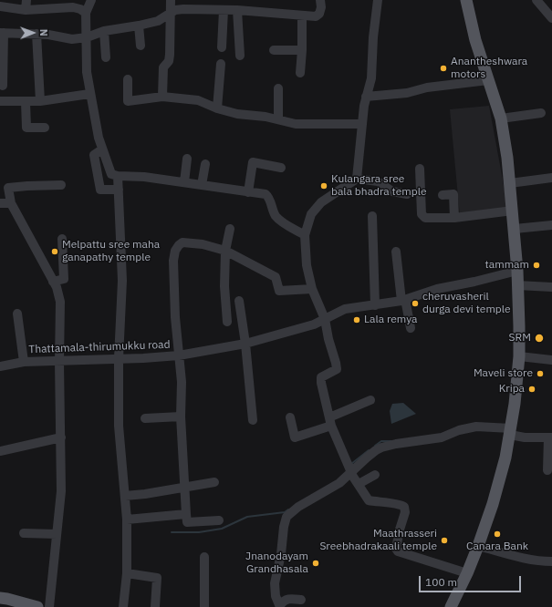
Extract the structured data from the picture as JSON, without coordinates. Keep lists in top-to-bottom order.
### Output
{
  "streets": {
    "street": ["Thattamala-thirumukku road"]
  },
  "places": [
    "Anantheshwara motors",
    "Kulangara sree bala bhadra temple",
    "Melpattu sree maha ganapathy temple",
    "tammam",
    "cheruvasheril durga devi temple",
    "Lala remya",
    "SRM",
    "Maveli store",
    "Kripa",
    "Canara Bank",
    "Maathrasseri Sreebhadrakaali temple",
    "Jnanodayam Grandhasala"
  ],
  "scale_bar": "100 m",
  "north": "right"
}
